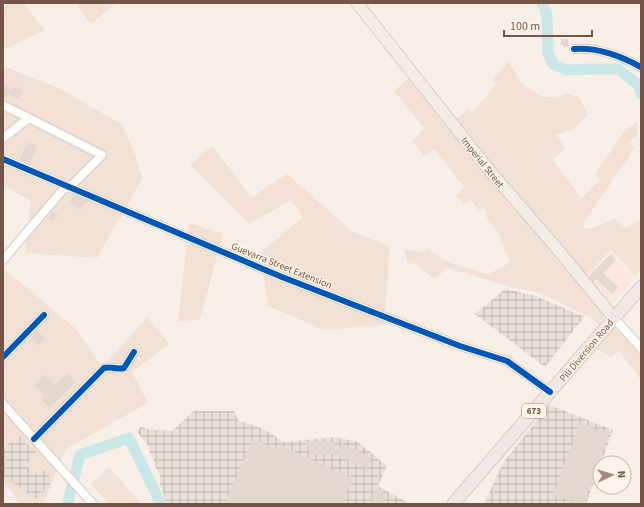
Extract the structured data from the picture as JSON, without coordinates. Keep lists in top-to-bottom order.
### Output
{
  "streets": {
    "highway": ["Pili Diversion Road", "673"],
    "main road": ["Imperial Street"],
    "street": ["Guevarra Street Extension"]
  },
  "crossings": [
    ["Imperial Street", "Pili Diversion Road"],
    ["Guevarra Street Extension", "Pili Diversion Road"]
  ],
  "scale_bar": "100 m",
  "north": "right"
}
